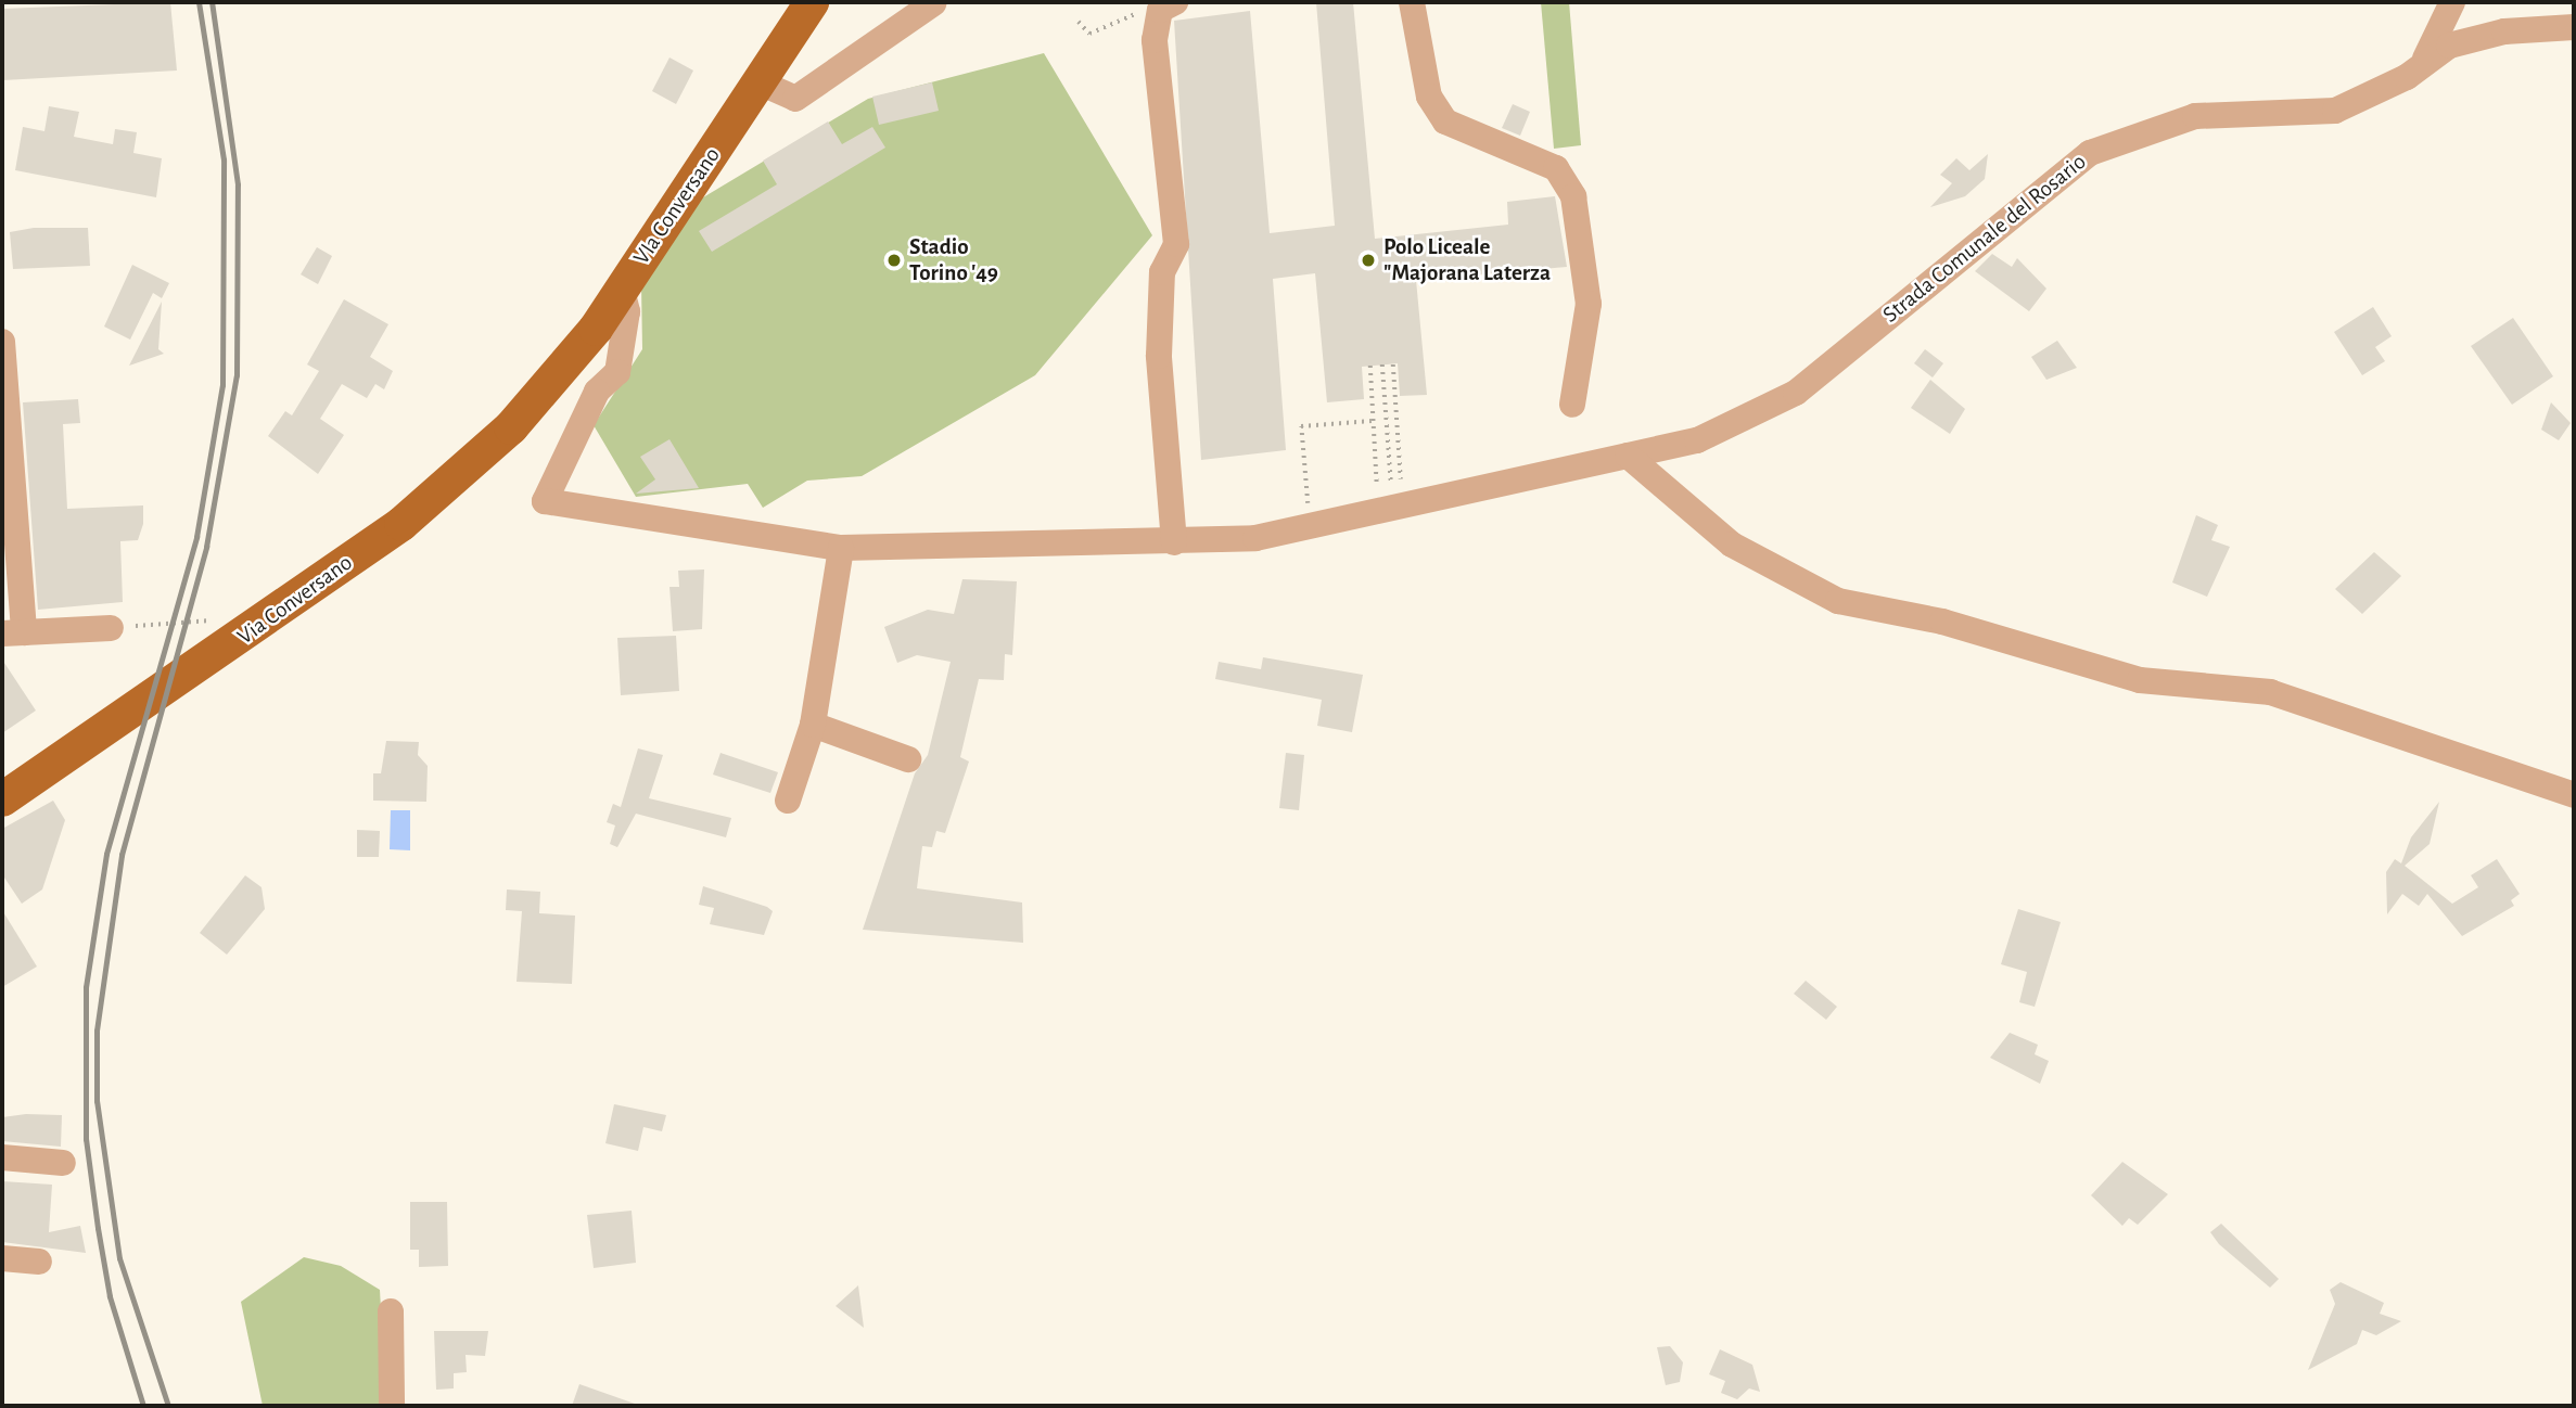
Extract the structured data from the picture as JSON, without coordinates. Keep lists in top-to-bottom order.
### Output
{
  "streets": {
    "main road": ["VIa Conversano", "Via Conversano"],
    "street": ["Strada Comunale del Rosario"]
  },
  "crossings": [
    ["VIa Conversano", "Strada Comunale del Rosario"],
    ["VIa Conversano", "Via Conversano"]
  ],
  "places": ["Stadio Torino '49", "Polo Liceale \"Majorana Laterza"]
}
